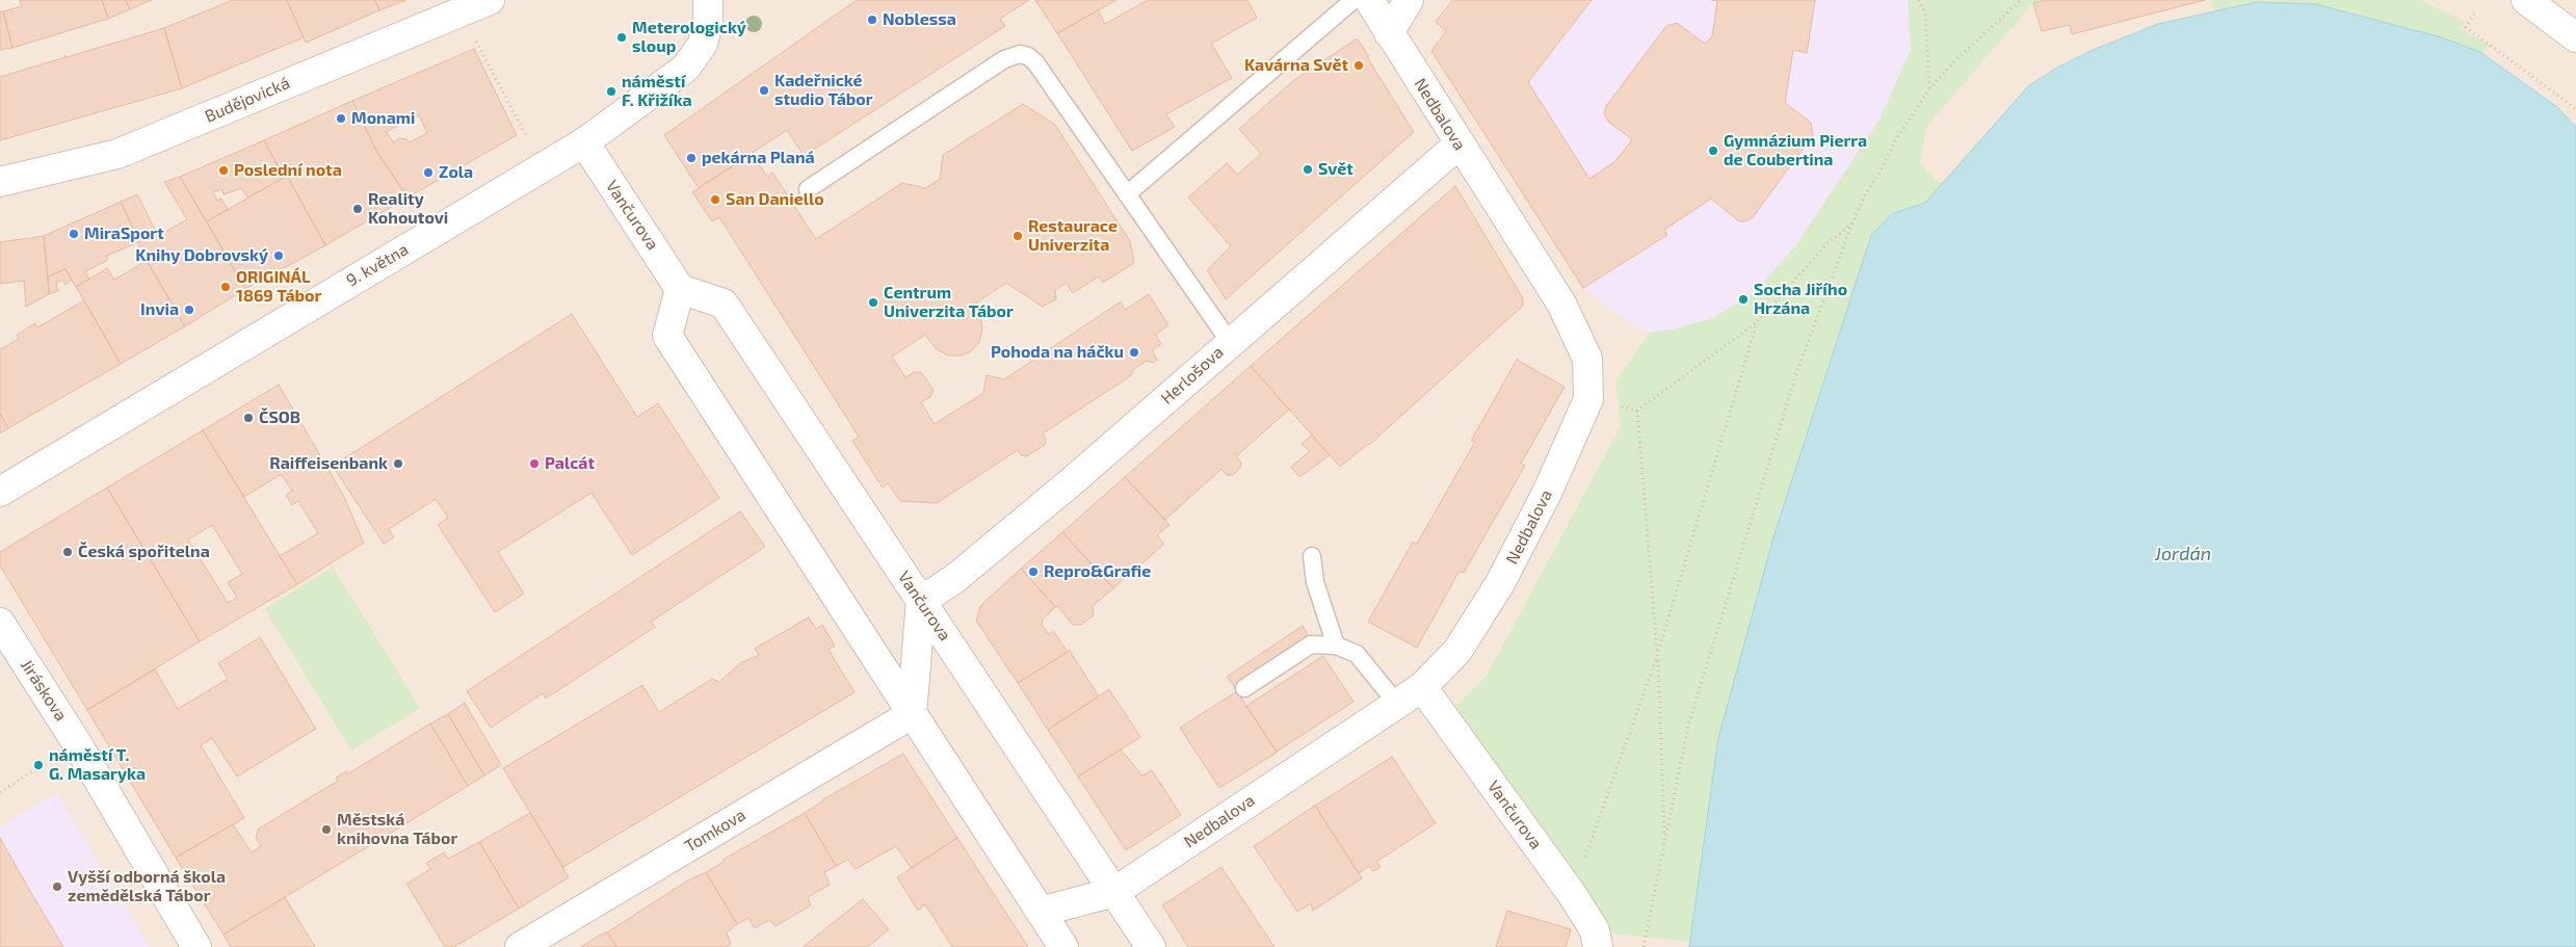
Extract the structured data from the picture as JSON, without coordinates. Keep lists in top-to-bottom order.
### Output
{
  "streets": {
    "street": [
      "Budějovická",
      "Nedbalova",
      "Vančurova",
      "9. května",
      "Herlošova",
      "Jiráskova",
      "Tomkova"
    ]
  },
  "crossings": [
    ["Nedbalova", "Vančurova"],
    ["Nedbalova", "Herlošova"],
    ["Vančurova", "9. května"],
    ["Vančurova", "Herlošova"]
  ],
  "water": ["Jordán"],
  "places": [
    "Noblessa",
    "Meterologický sloup",
    "Kavárna Svět",
    "Kadeřnické studio Tábor",
    "náměstí F. Křižíka",
    "Monami",
    "Gymnázium Pierra de Coubertina",
    "pekárna Planá",
    "Svět",
    "Poslední nota",
    "Zola",
    "San Daniello",
    "Reality Kohoutovi",
    "MiraSport",
    "Restaurace Univerzita",
    "Knihy Dobrovský",
    "ORIGINÁL 1869 Tábor",
    "Socha Jiřího Hrzána",
    "Centrum Univerzita Tábor",
    "Invia",
    "Pohoda na háčku",
    "ČSOB",
    "Raiffeisenbank",
    "Palcát",
    "Česká spořitelna",
    "Repro&Grafie",
    "náměstí T. G. Masaryka",
    "Městská knihovna Tábor",
    "Vyšší odborná škola zemědělská Tábor"
  ]
}
